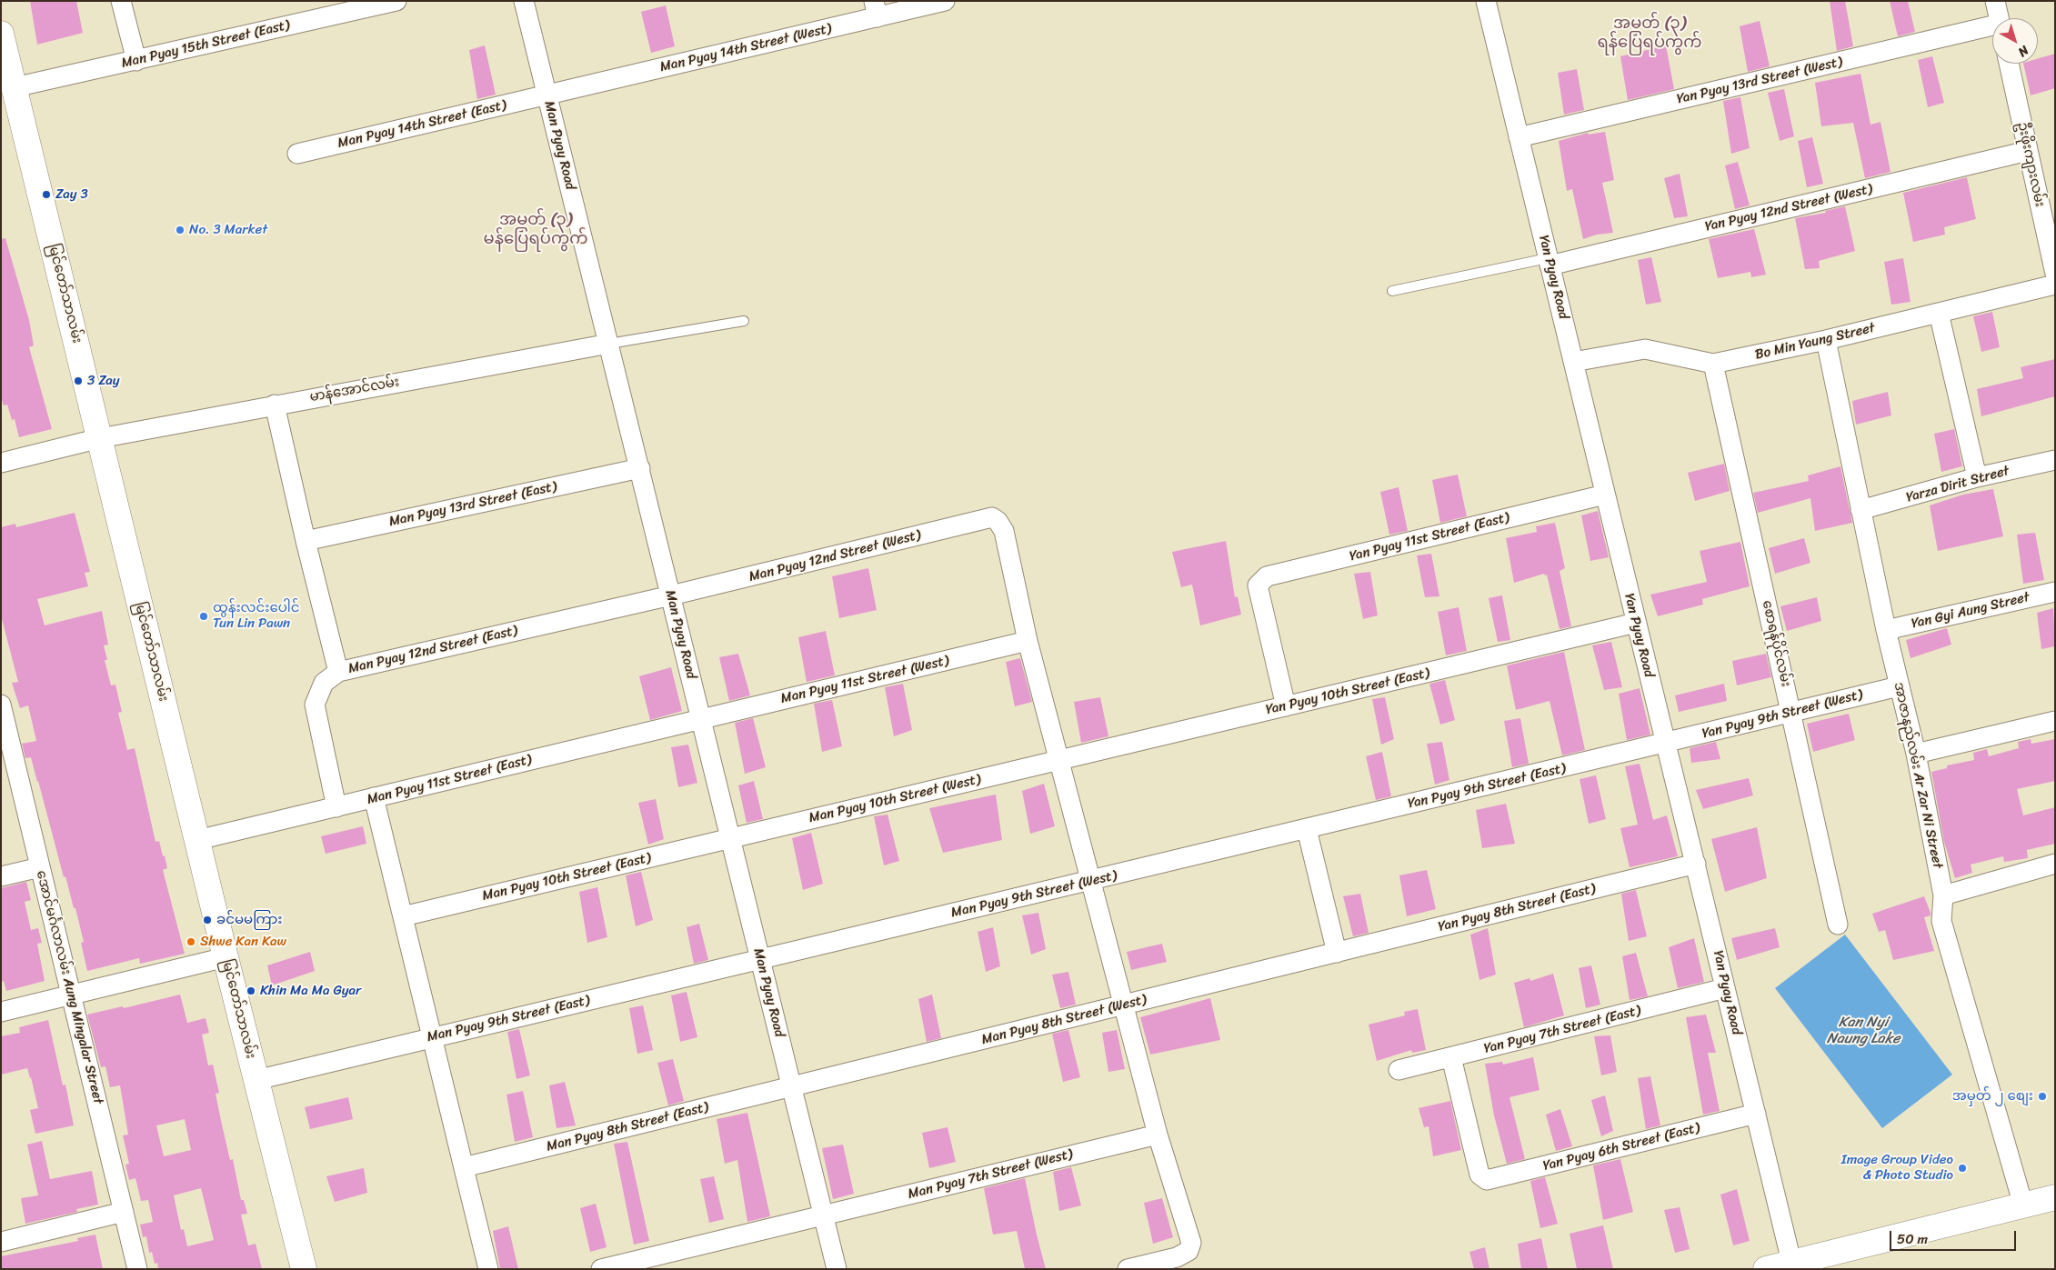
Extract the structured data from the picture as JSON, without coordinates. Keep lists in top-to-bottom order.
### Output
{
  "streets": {
    "main road": ["မြင်တော်သာလမ်း"],
    "street": [
      "Man Pyay 15th Street (East)",
      "Man Pyay 14th Street (West)",
      "Yan Pyay 13rd Street (West)",
      "Man Pyay 14th Street (East)",
      "Man Pyay Road",
      "ဦးဖိုးကျားလမ်း",
      "Yan Pyay 12nd Street (West)",
      "Yan Pyay Road",
      "Bo Min Yaung Street",
      "မာန်အောင်လမ်း",
      "Yarza Dirit Street",
      "Man Pyay 13rd Street (East)",
      "Yan Pyay 11st Street (East)",
      "Man Pyay 12nd Street (West)",
      "Yan Gyi Aung Street",
      "စောရန်ပိုင်လမ်း",
      "Man Pyay 12nd Street (East)",
      "Man Pyay 11st Street (West)",
      "Yan Pyay 10th Street (East)",
      "Yan Pyay 9th Street (West)",
      "အာဇာနည်လမ်း Ar Zar Ni Street",
      "Man Pyay 11st Street (East)",
      "Yan Pyay 9th Street (East)",
      "Man Pyay 10th Street (West)",
      "Man Pyay 10th Street (East)",
      "Man Pyay 9th Street (West)",
      "Yan Pyay 8th Street (East)",
      "အောင်မင်္ဂလာလမ်း Aung Mingalar Street",
      "Man Pyay 9th Street (East)",
      "Man Pyay 8th Street (West)",
      "Yan Pyay 7th Street (East)",
      "Man Pyay 8th Street (East)",
      "Yan Pyay 6th Street (East)",
      "Man Pyay 7th Street (West)"
    ]
  },
  "crossings": [
    ["Man Pyay 15th Street (East)", "မြင်တော်သာလမ်း"],
    ["Man Pyay 14th Street (West)", "Man Pyay 14th Street (East)"],
    ["Man Pyay 14th Street (West)", "Man Pyay Road"],
    ["Yan Pyay 13rd Street (West)", "Yan Pyay Road"],
    ["Man Pyay 14th Street (East)", "Man Pyay Road"],
    ["Man Pyay Road", "မာန်အောင်လမ်း"],
    ["Man Pyay Road", "Man Pyay 13rd Street (East)"],
    ["Man Pyay Road", "Man Pyay 12nd Street (West)"],
    ["Man Pyay Road", "Man Pyay 12nd Street (East)"],
    ["Man Pyay Road", "Man Pyay 11st Street (West)"],
    ["Man Pyay Road", "Man Pyay 11st Street (East)"],
    ["Man Pyay Road", "Man Pyay 10th Street (West)"],
    ["Man Pyay Road", "Man Pyay 10th Street (East)"],
    ["Man Pyay Road", "Man Pyay 9th Street (West)"],
    ["Man Pyay Road", "Man Pyay 9th Street (East)"],
    ["Man Pyay Road", "Man Pyay 8th Street (West)"],
    ["Man Pyay Road", "Man Pyay 8th Street (East)"],
    ["Man Pyay Road", "Man Pyay 7th Street (West)"],
    ["ဦးဖိုးကျားလမ်း", "Yan Pyay 12nd Street (West)"],
    ["Yan Pyay 12nd Street (West)", "Yan Pyay Road"],
    ["Yan Pyay Road", "Bo Min Yaung Street"],
    ["Yan Pyay Road", "Yan Pyay 11st Street (East)"],
    ["Yan Pyay Road", "Yan Pyay 10th Street (East)"],
    ["Yan Pyay Road", "Yan Pyay 9th Street (West)"],
    ["Yan Pyay Road", "Yan Pyay 9th Street (East)"],
    ["Yan Pyay Road", "Yan Pyay 8th Street (East)"],
    ["Yan Pyay Road", "Yan Pyay 7th Street (East)"],
    ["Yan Pyay Road", "Yan Pyay 6th Street (East)"],
    ["မြင်တော်သာလမ်း", "မာန်အောင်လမ်း"],
    ["မြင်တော်သာလမ်း", "Man Pyay 11st Street (East)"],
    ["မြင်တော်သာလမ်း", "Man Pyay 9th Street (East)"],
    ["Bo Min Yaung Street", "စောရန်ပိုင်လမ်း"],
    ["Bo Min Yaung Street", "အာဇာနည်လမ်း Ar Zar Ni Street"],
    ["Yarza Dirit Street", "အာဇာနည်လမ်း Ar Zar Ni Street"],
    ["Yan Pyay 11st Street (East)", "Yan Pyay 10th Street (East)"],
    ["Man Pyay 12nd Street (West)", "Man Pyay 12nd Street (East)"],
    ["Man Pyay 12nd Street (West)", "Man Pyay 11st Street (West)"],
    ["Yan Gyi Aung Street", "အာဇာနည်လမ်း Ar Zar Ni Street"],
    ["စောရန်ပိုင်လမ်း", "Yan Pyay 9th Street (West)"],
    ["Man Pyay 12nd Street (East)", "Man Pyay 11st Street (East)"],
    ["Man Pyay 11st Street (West)", "Man Pyay 11st Street (East)"],
    ["Yan Pyay 10th Street (East)", "Man Pyay 10th Street (West)"],
    ["Yan Pyay 9th Street (West)", "အာဇာနည်လမ်း Ar Zar Ni Street"],
    ["Yan Pyay 9th Street (West)", "Yan Pyay 9th Street (East)"],
    ["Yan Pyay 9th Street (East)", "Man Pyay 9th Street (West)"],
    ["Man Pyay 10th Street (West)", "Man Pyay 10th Street (East)"],
    ["Man Pyay 9th Street (West)", "Man Pyay 9th Street (East)"],
    ["Yan Pyay 8th Street (East)", "Man Pyay 8th Street (West)"],
    ["Man Pyay 8th Street (West)", "Man Pyay 8th Street (East)"],
    ["Yan Pyay 7th Street (East)", "Yan Pyay 6th Street (East)"]
  ],
  "districts": ["အမှတ် (၃) ရန်ပြေရပ်ကွက်", "အမှတ် (၃) မန်ပြေရပ်ကွက်"],
  "water": ["Kan Nyi Naung Lake"],
  "places": [
    "Zay 3",
    "No. 3 Market",
    "3 Zay",
    "ထွန်းလင်းပေါင် Tun Lin Pawn",
    "ခင်မမကြား",
    "Shwe Kan Kaw",
    "Khin Ma Ma Gyar",
    "အမှတ် ၂ စျေး",
    "Image Group Video & Photo Studio"
  ],
  "scale_bar": "50 m",
  "north": "bottom right"
}
